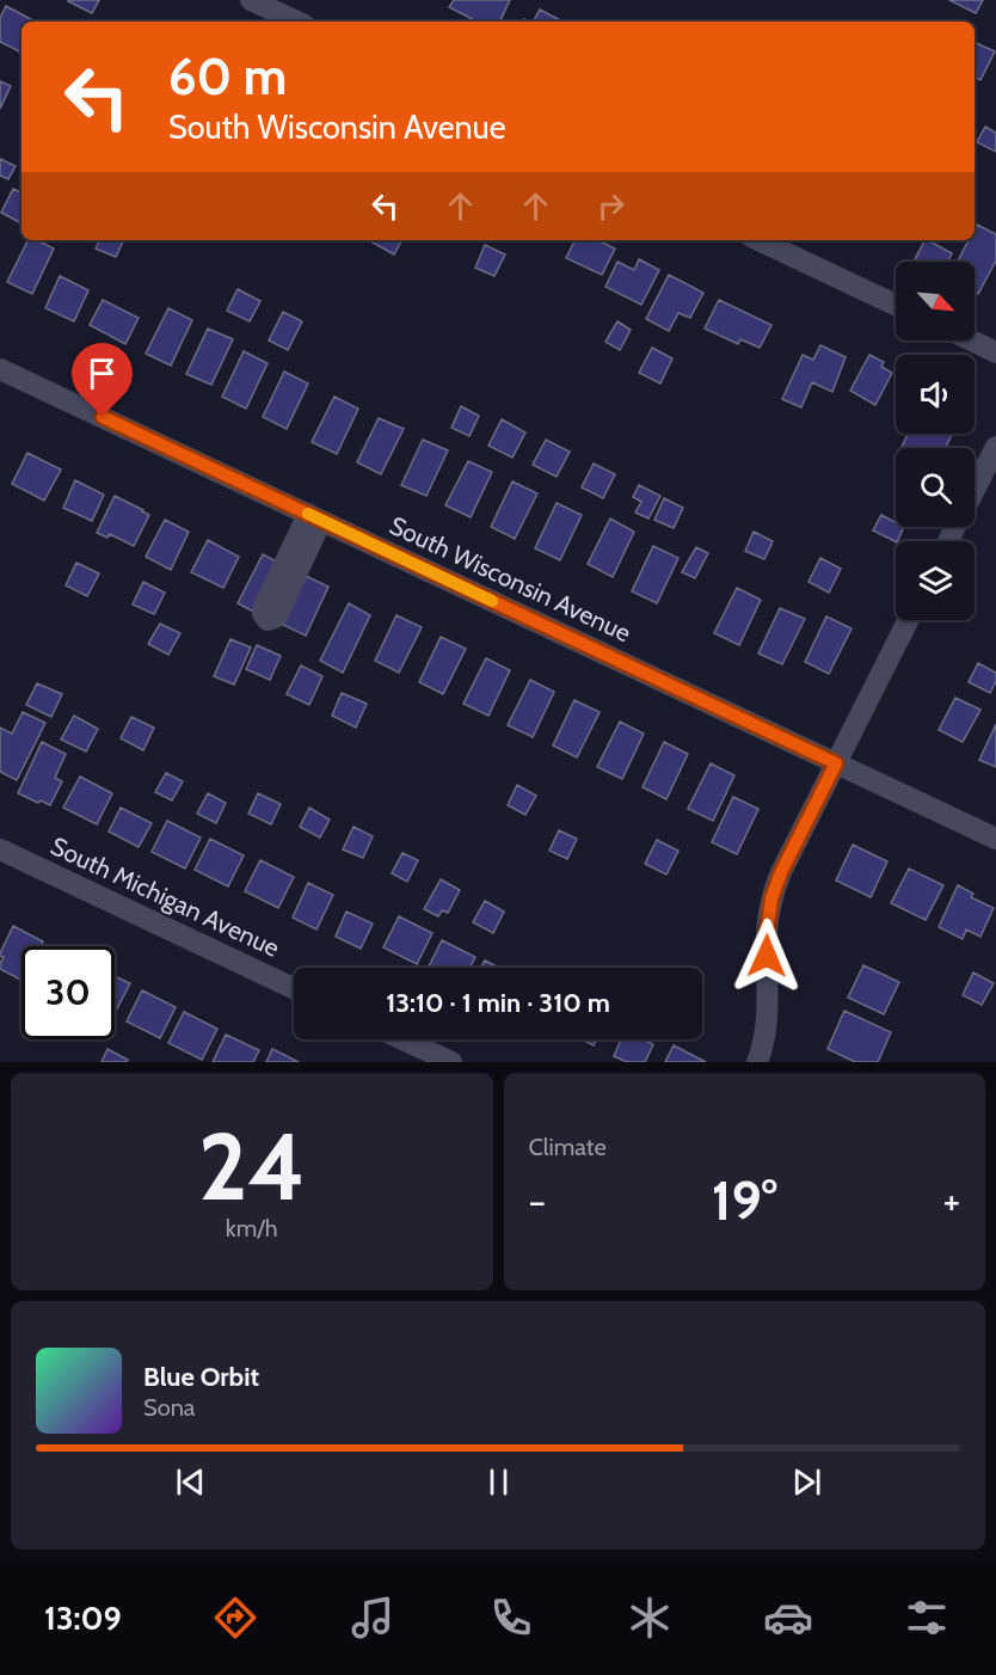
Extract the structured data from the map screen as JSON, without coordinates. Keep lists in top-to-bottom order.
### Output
{
  "streets": {
    "street": ["South Wisconsin Avenue", "South Michigan Avenue"]
  },
  "north": "bottom right",
  "page": {
    "turn": ["60 m", "South Wisconsin Avenue"],
    "limit": "30",
    "trip": "13:10 · 1 min · 310 m",
    "tile": [
      ["24", "km/h"],
      "Climate"
    ],
    "heat": ["−", "19°", "+"],
    "song": ["Blue Orbit", "Sona"],
    "tabs": "13:09"
  }
}
